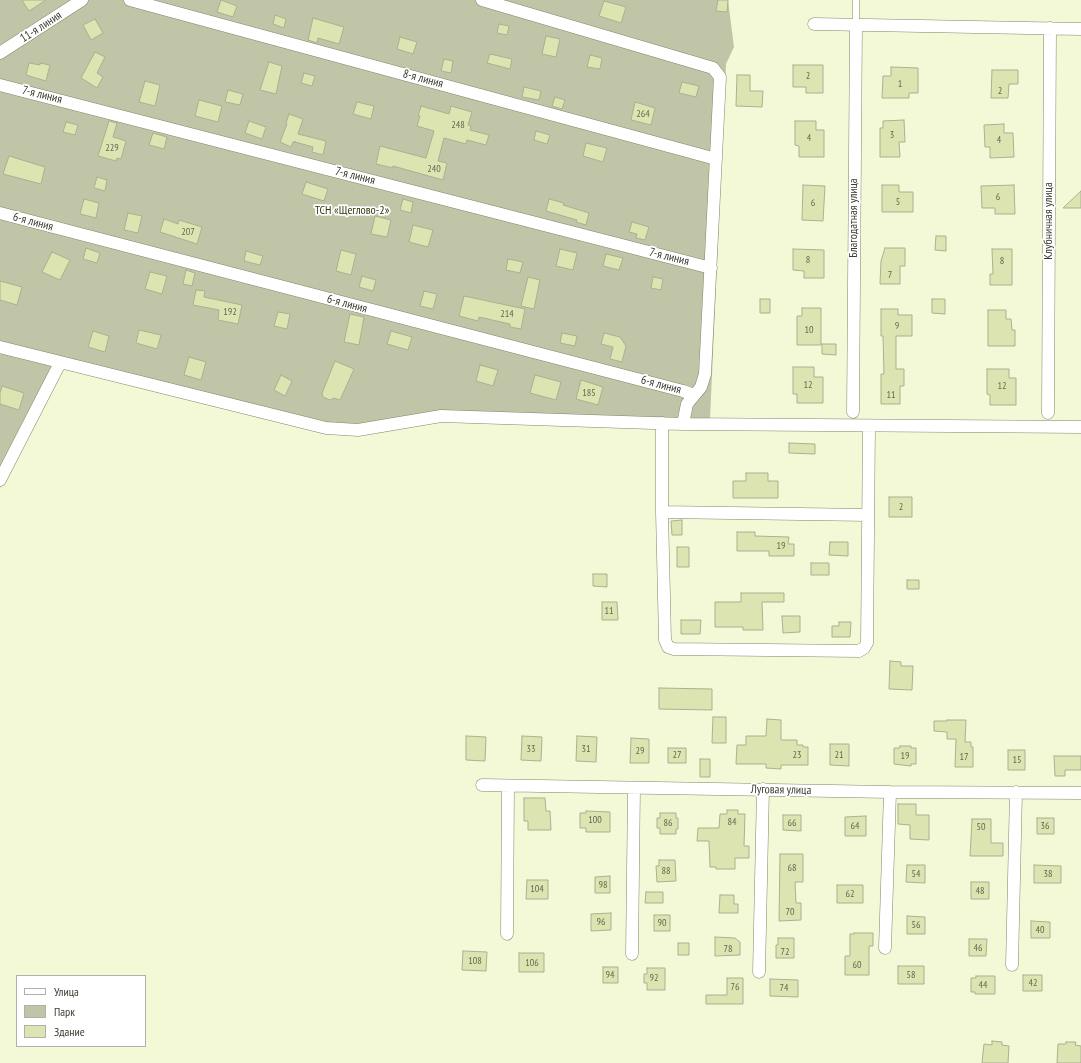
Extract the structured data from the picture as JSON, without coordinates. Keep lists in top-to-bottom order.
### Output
{
  "streets": {
    "street": [
      "11-я линия",
      "8-я линия",
      "7-я линия",
      "Благодатная улица",
      "Клубничная улица",
      "6-я линия",
      "Луговая улица"
    ]
  },
  "parks": ["ТСН «Щеглово-2»"],
  "house_numbers": [
    "2",
    "1",
    "2",
    "264",
    "248",
    "3",
    "4",
    "4",
    "229",
    "240",
    "6",
    "5",
    "6",
    "207",
    "8",
    "8",
    "7",
    "192",
    "214",
    "9",
    "10",
    "12",
    "12",
    "185",
    "11",
    "2",
    "19",
    "11",
    "33",
    "31",
    "29",
    "27",
    "23",
    "21",
    "19",
    "17",
    "15",
    "100",
    "84",
    "86",
    "66",
    "64",
    "36",
    "50",
    "68",
    "88",
    "54",
    "38",
    "98",
    "104",
    "48",
    "62",
    "70",
    "96",
    "90",
    "56",
    "40",
    "46",
    "78",
    "72",
    "108",
    "106",
    "60",
    "94",
    "58",
    "92",
    "42",
    "44",
    "76",
    "74"
  ],
  "legend": ["Улица", "Парк", "Здание"]
}
